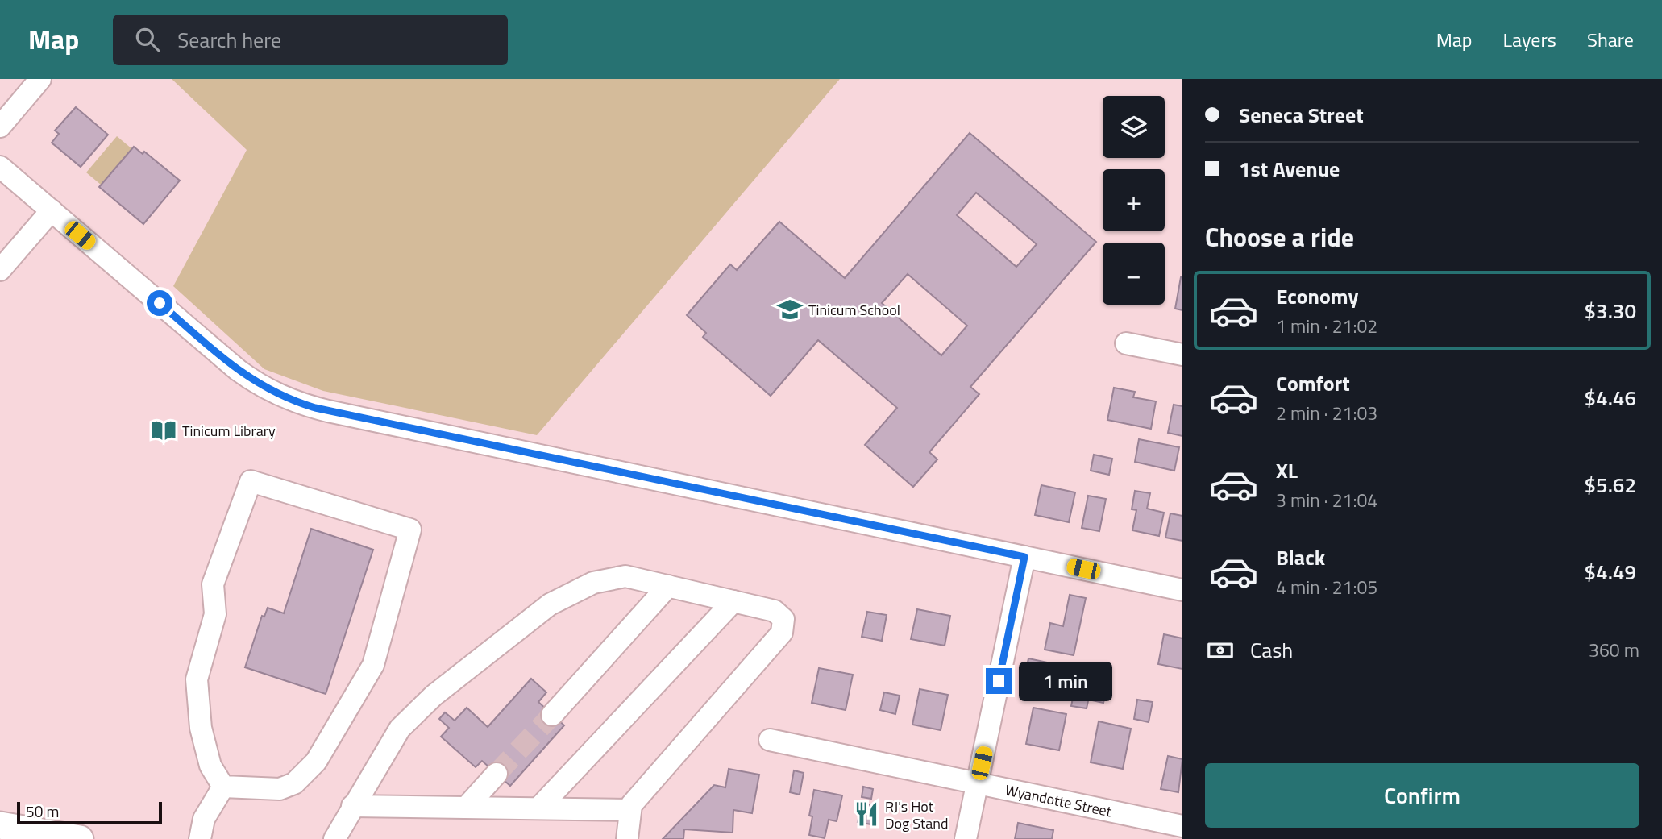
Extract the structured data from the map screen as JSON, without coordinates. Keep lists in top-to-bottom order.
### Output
{
  "streets": {
    "street": ["Wyandotte Street"]
  },
  "places": {
    "school or university": ["Tinicum School"],
    "library": ["Tinicum Library"],
    "restaurant": ["RJ's Hot Dog Stand"]
  },
  "scale_bar": "50 m",
  "page": {
    "header": "Map",
    "search": "Search here",
    "nav": ["Map", "Layers", "Share"],
    "banner": ["Seneca Street", "1st Avenue"],
    "map_buttons": ["+", "−"],
    "heading": "Choose a ride",
    "list": [
      {
        "name": "Economy",
        "note": "1 min · 21:02",
        "value": "$3.30"
      },
      {
        "name": "Comfort",
        "note": "2 min · 21:03",
        "value": "$4.46"
      },
      {
        "name": "XL",
        "note": "3 min · 21:04",
        "value": "$5.62"
      },
      {
        "name": "Black",
        "note": "4 min · 21:05",
        "value": "$4.49"
      }
    ],
    "pay": ["Cash", "360 m"],
    "bubble": "1 min",
    "buttons": "Confirm",
    "scale": "50 m"
  }
}
